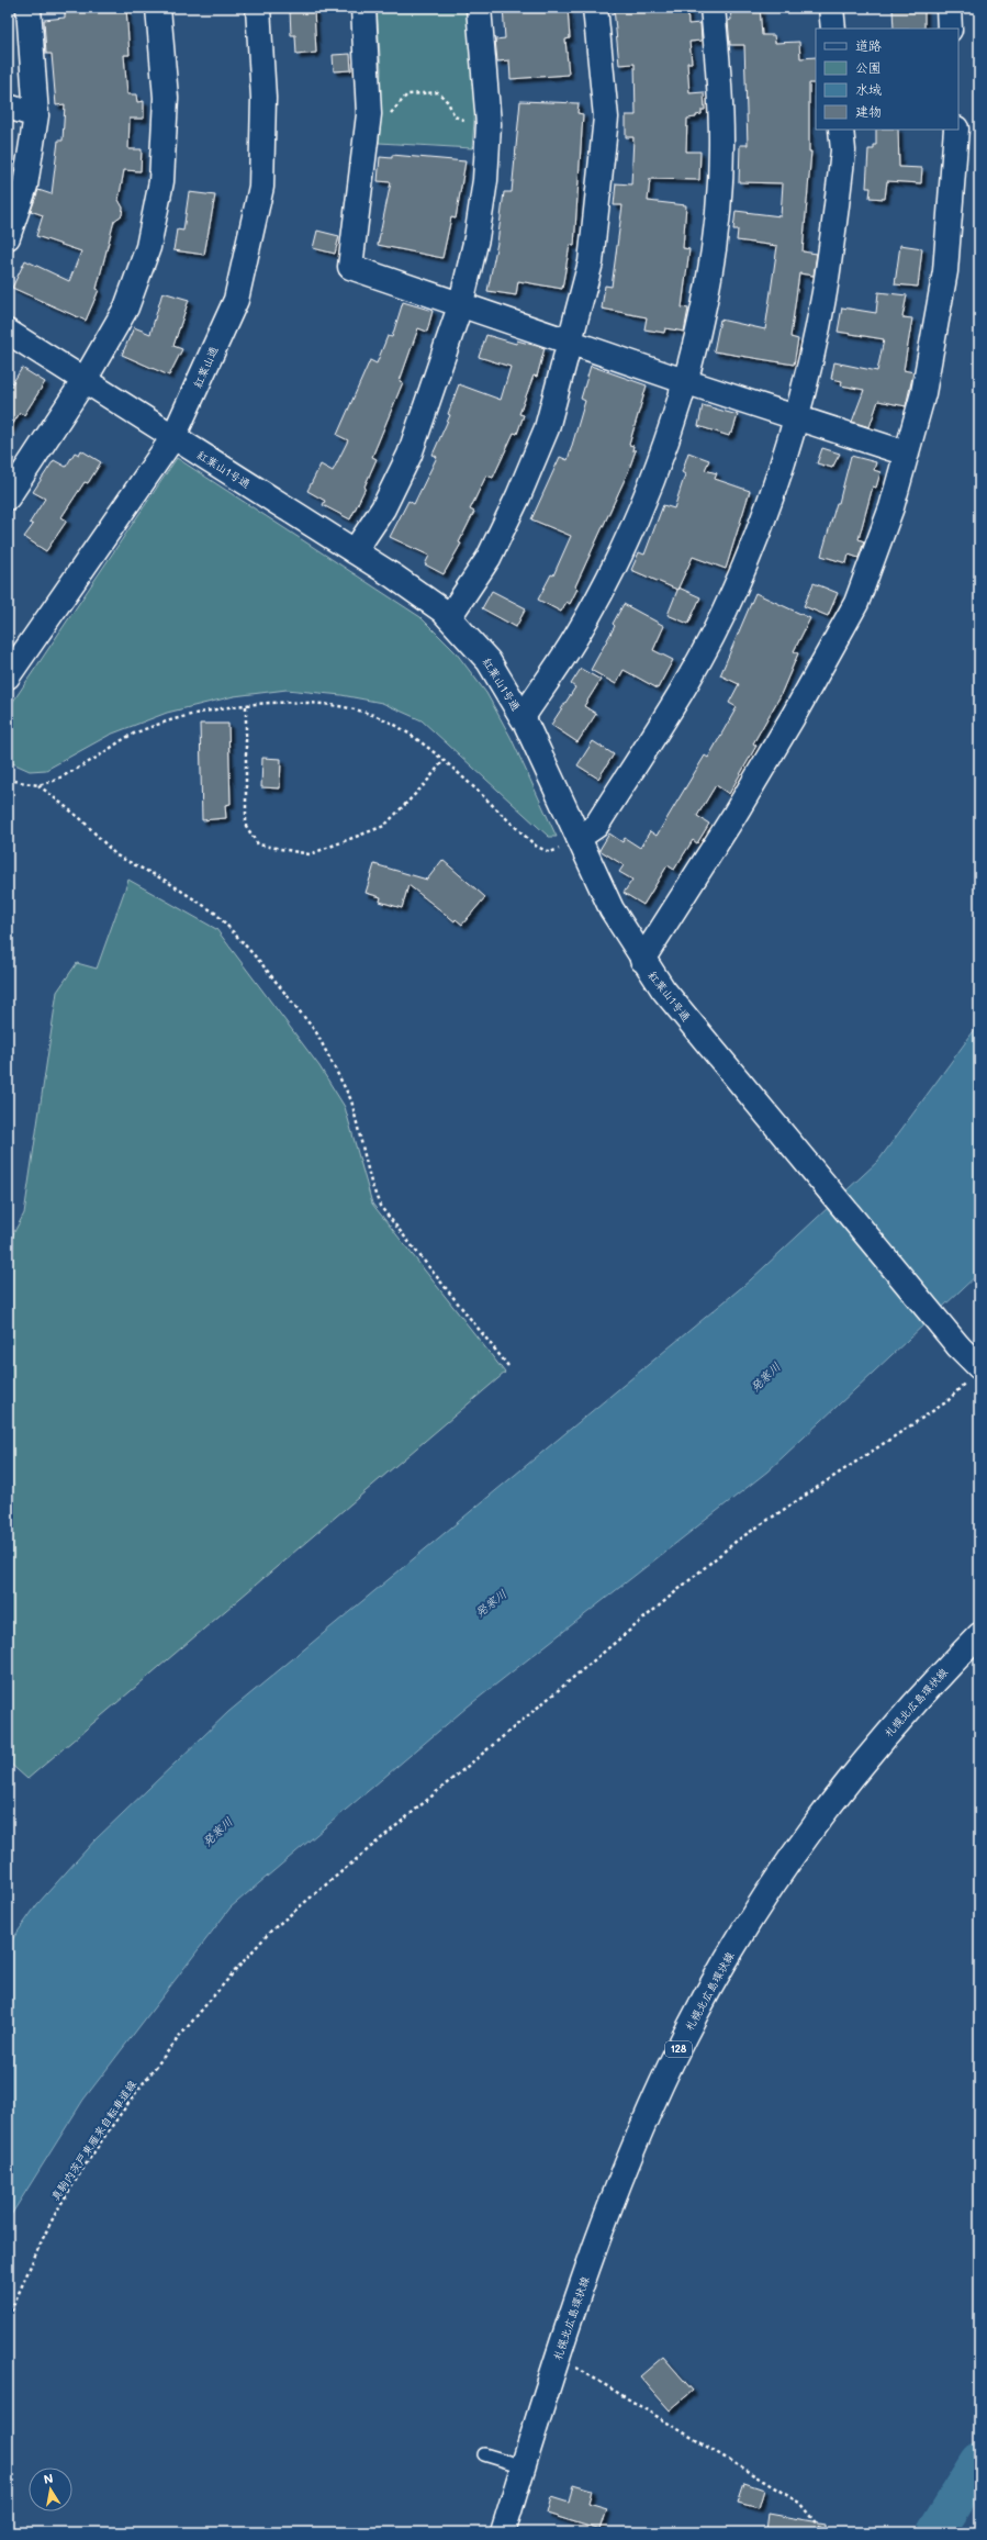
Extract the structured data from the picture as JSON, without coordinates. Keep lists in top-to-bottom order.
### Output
{
  "streets": {
    "street": [
      "紅葉山通",
      "紅葉山1号通",
      "札幌北広島環状線",
      "128"
    ],
    "path": ["真駒内茨戸東雁来自転車道線"]
  },
  "crossings": [
    ["紅葉山通", "紅葉山1号通"],
    ["紅葉山1号通", "真駒内茨戸東雁来自転車道線"]
  ],
  "water": ["発寒川"],
  "legend": [
    "道路",
    "公園",
    "水域",
    "建物"
  ],
  "north": "top"
}
